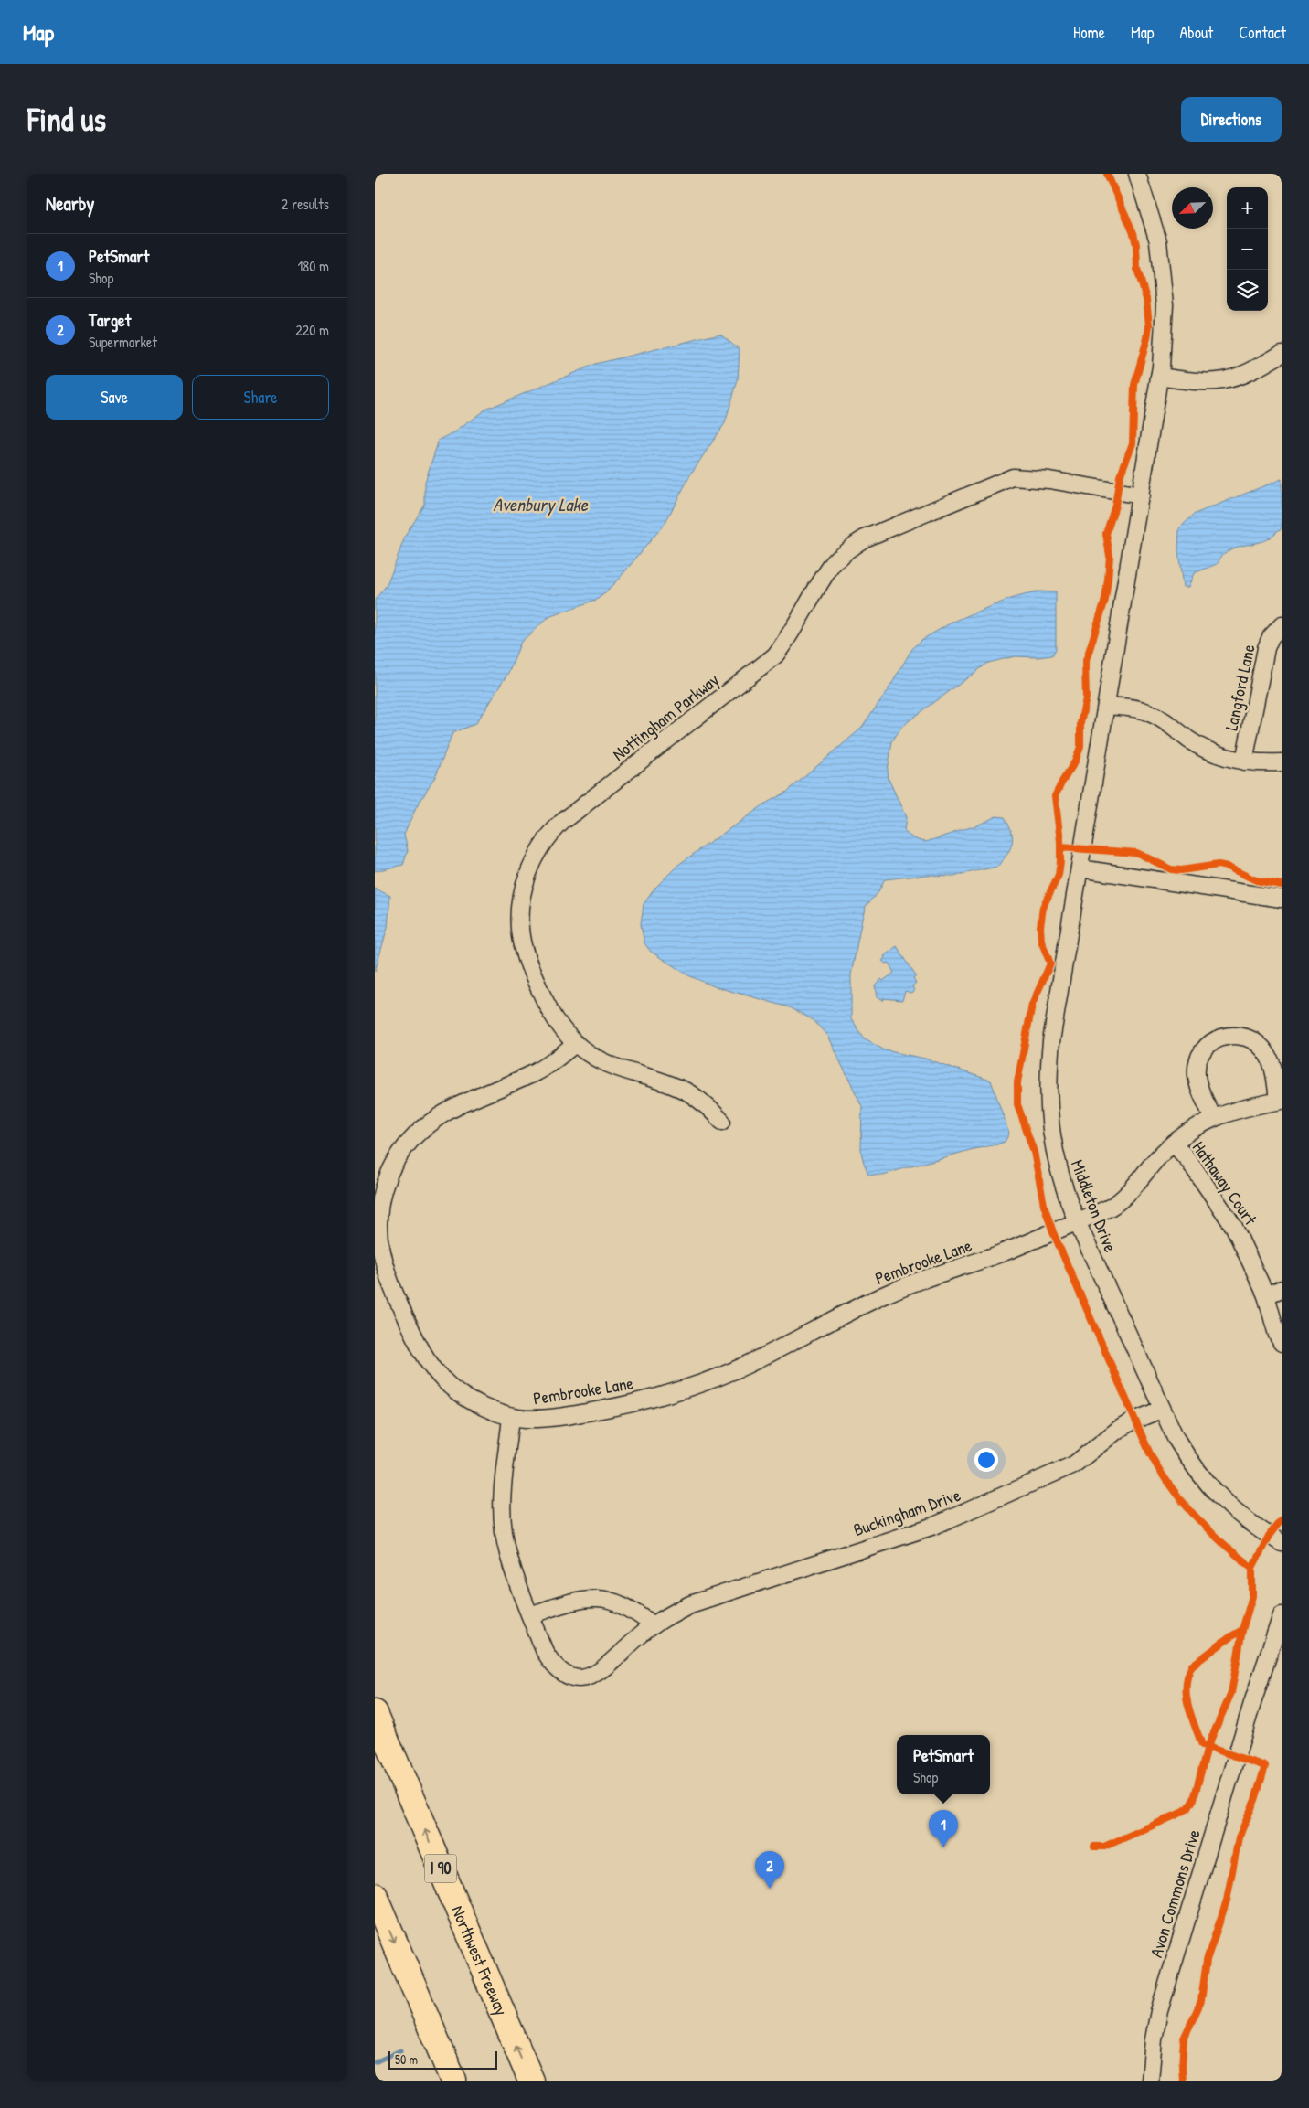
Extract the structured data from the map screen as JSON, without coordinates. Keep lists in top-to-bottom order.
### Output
{
  "streets": {
    "highway": ["I 90", "Northwest Freeway"],
    "street": [
      "Langford Lane",
      "Nottingham Parkway",
      "Hathaway Court",
      "Middleton Drive",
      "Pembrooke Lane",
      "Buckingham Drive",
      "Avon Commons Drive"
    ]
  },
  "crossings": [
    ["Nottingham Parkway", "Middleton Drive"],
    ["Nottingham Parkway", "Pembrooke Lane"],
    ["Hathaway Court", "Pembrooke Lane"],
    ["Middleton Drive", "Pembrooke Lane"],
    ["Middleton Drive", "Buckingham Drive"],
    ["Pembrooke Lane", "Buckingham Drive"]
  ],
  "water": ["Avenbury Lake"],
  "scale_bar": "50 m",
  "north": "bottom left",
  "page": {
    "header": "Map",
    "nav": [
      "Home",
      "Map",
      "About",
      "Contact"
    ],
    "buttons": [
      "Directions",
      ["Save", "Share"]
    ],
    "title": "Find us",
    "heading": ["Nearby", "2 results"],
    "map_buttons": ["+", "−"],
    "list": [
      {
        "mark": "1",
        "name": "PetSmart",
        "note": "Shop",
        "value": "180 m"
      },
      {
        "mark": "2",
        "name": "Target",
        "note": "Supermarket",
        "value": "220 m"
      }
    ],
    "popup": ["PetSmart", "Shop"],
    "pins": ["1", "2"],
    "scale": "50 m"
  }
}
